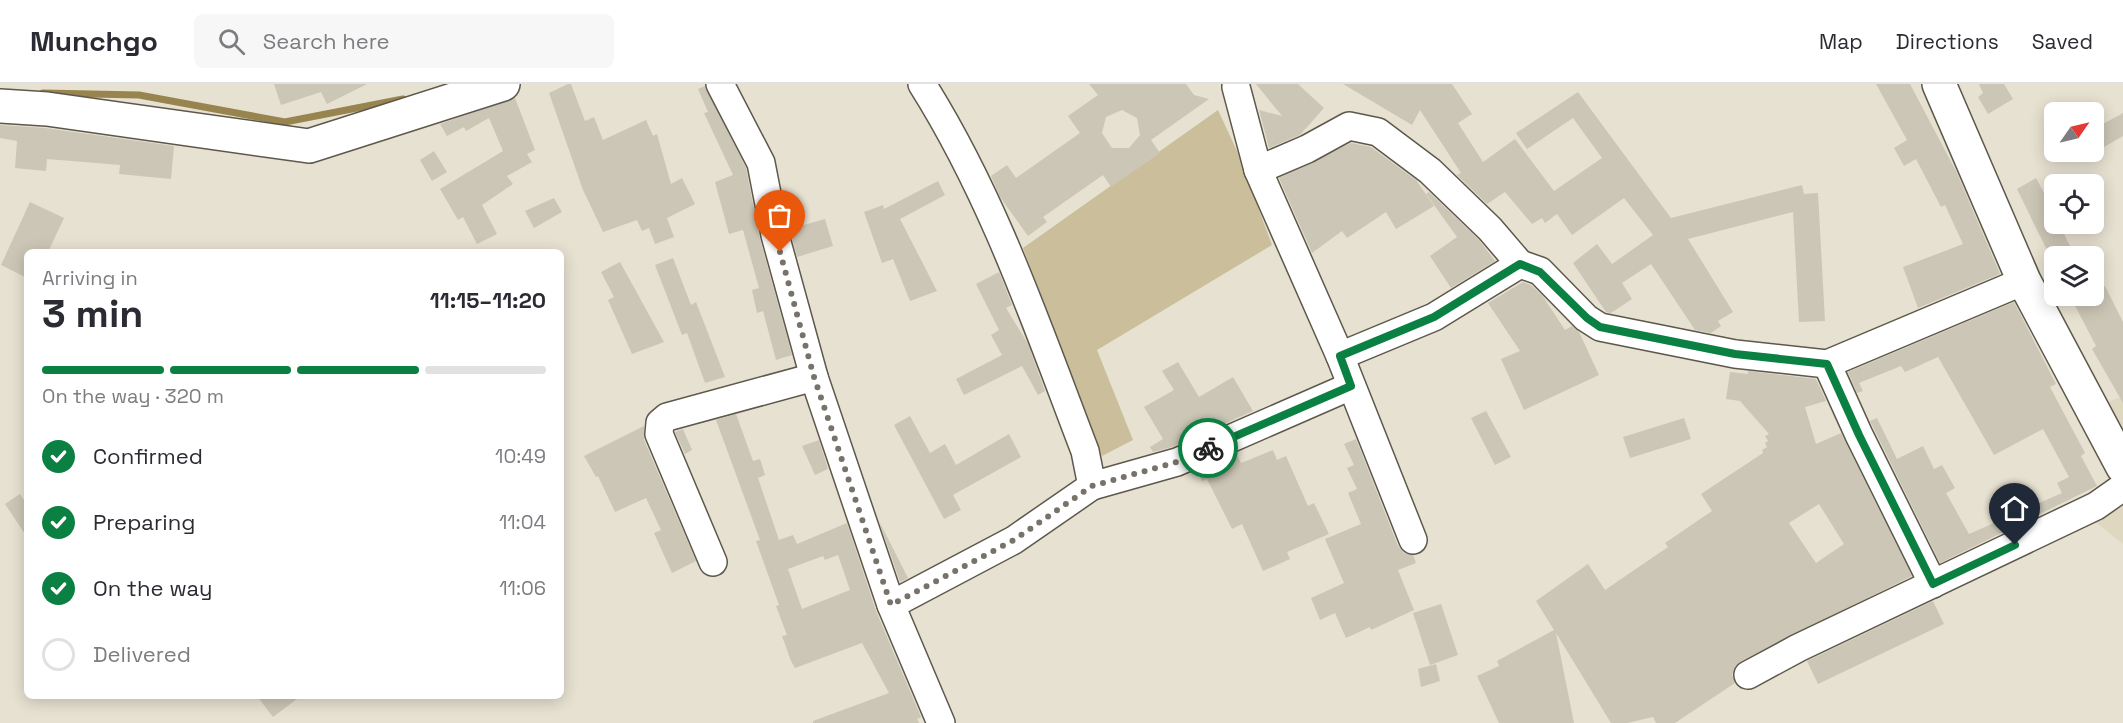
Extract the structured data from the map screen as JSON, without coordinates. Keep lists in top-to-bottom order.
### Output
{
  "north": "top right",
  "page": {
    "header": "Munchgo",
    "search": "Search here",
    "nav": ["Map", "Directions", "Saved"],
    "heading": ["3 min", "Arriving in", "11:15–11:20"],
    "bar": "On the way · 320 m",
    "list": [
      ["Confirmed", "10:49"],
      ["Preparing", "11:04"],
      ["On the way", "11:06"],
      "Delivered"
    ]
  }
}
